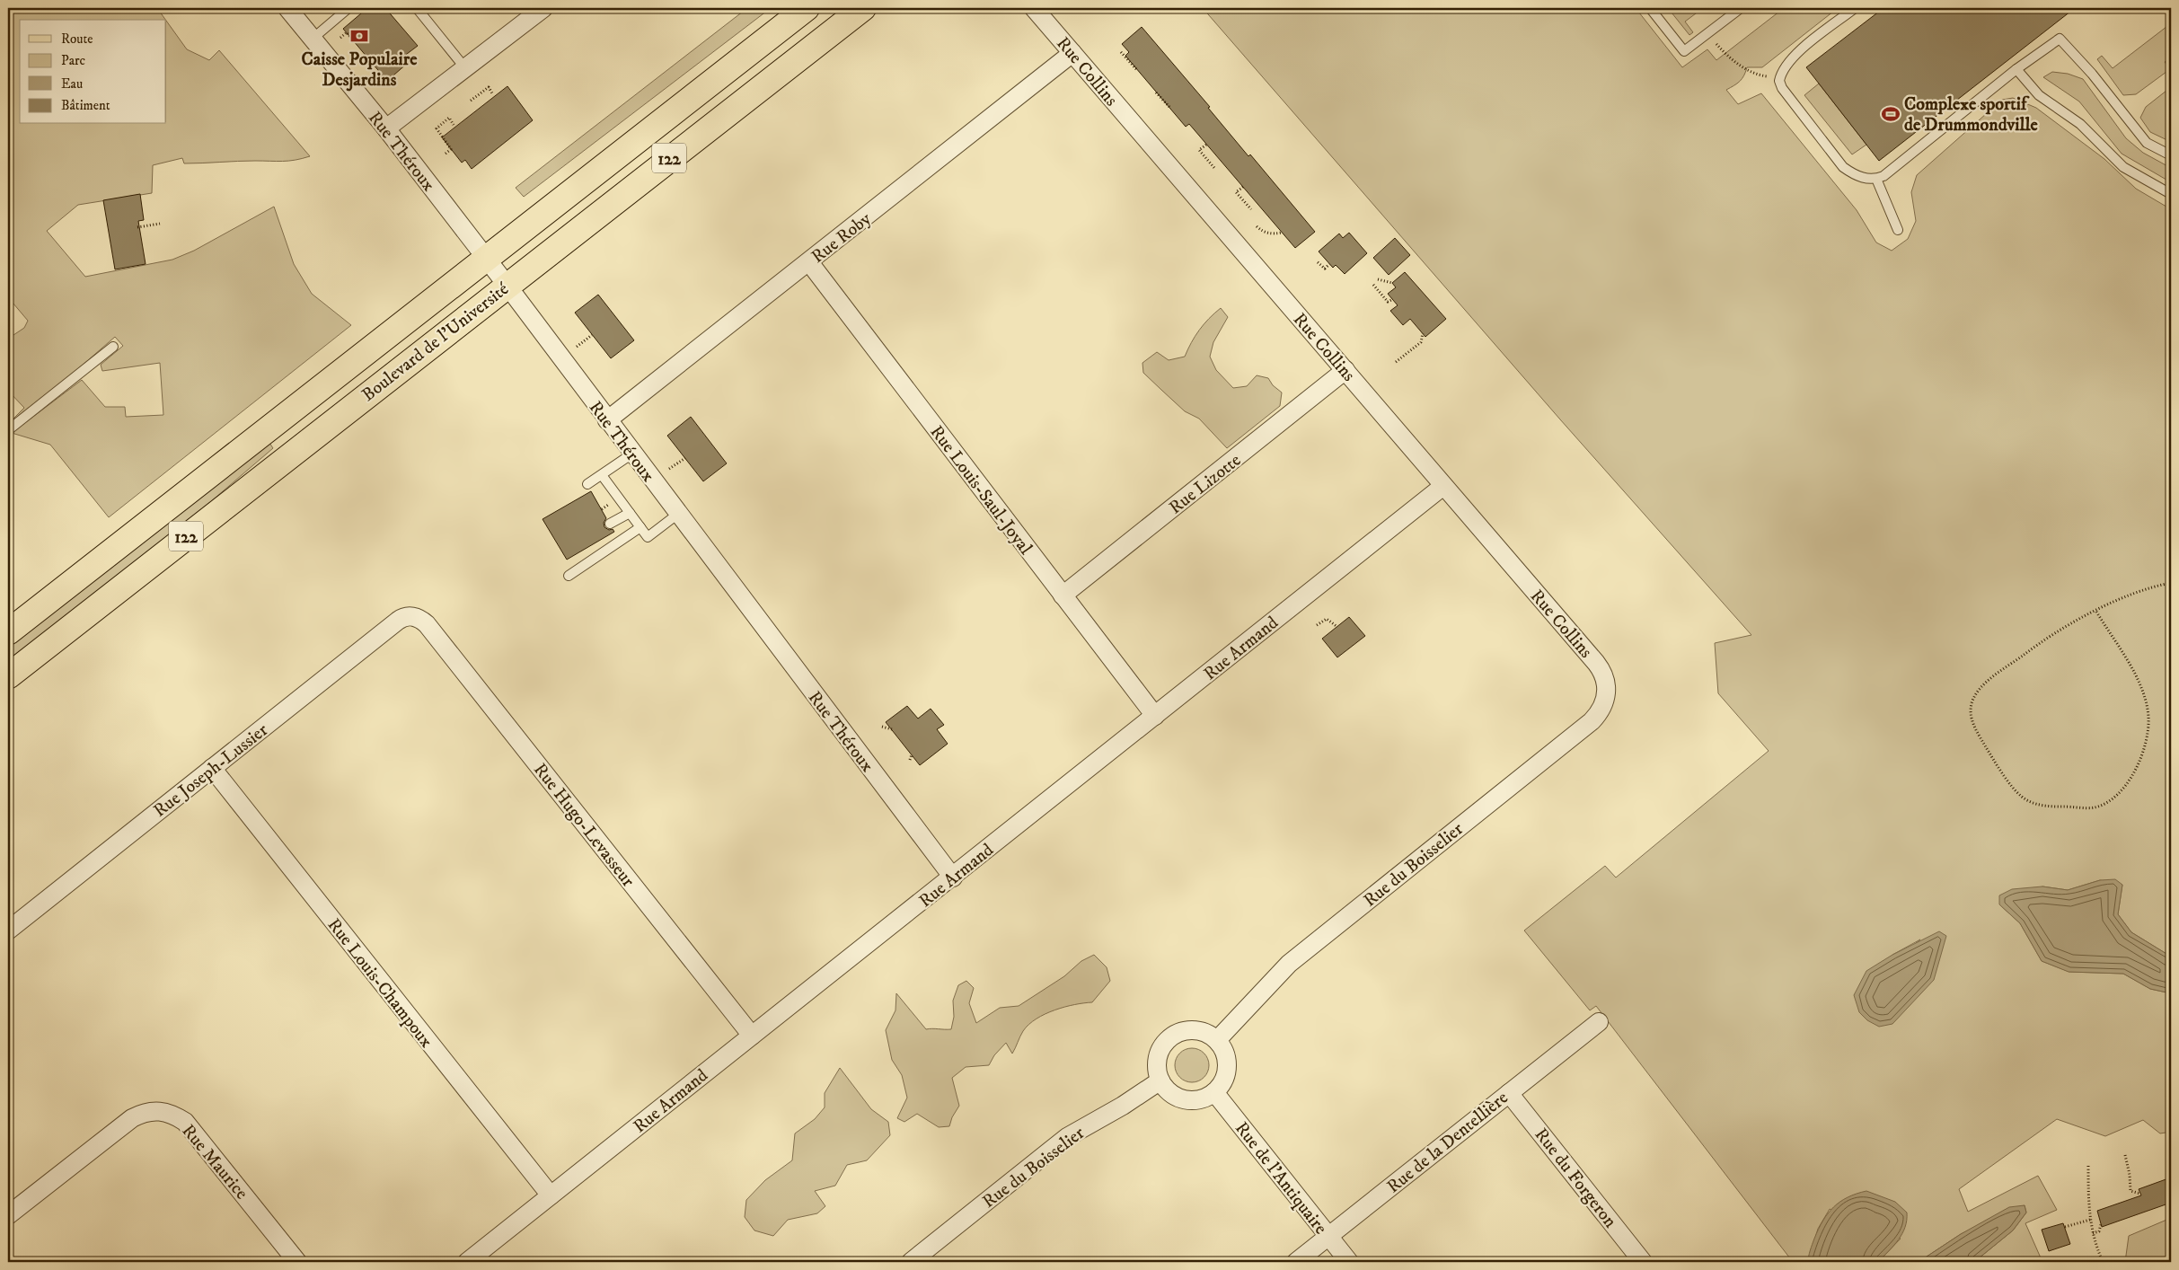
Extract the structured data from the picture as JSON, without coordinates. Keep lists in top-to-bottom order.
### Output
{
  "streets": {
    "main road": ["122", "Boulevard de l'Université"],
    "street": [
      "Rue Collins",
      "Rue Théroux",
      "Rue Roby",
      "Rue Lizotte",
      "Rue Louis-Saul-Joyal",
      "Rue Armand",
      "Rue Joseph-Lussier",
      "Rue Hugo-Levasseur",
      "Rue du Boisselier",
      "Rue Louis-Champoux",
      "Rue de la Dentellière",
      "Rue Maurice",
      "Rue de l'Antiquaire",
      "Rue du Forgeron"
    ]
  },
  "crossings": [
    ["Rue Collins", "Rue Roby"],
    ["Rue Collins", "Rue Lizotte"],
    ["Rue Collins", "Rue Armand"],
    ["Rue Collins", "Rue du Boisselier"],
    ["Rue Théroux", "Rue Roby"],
    ["Rue Théroux", "Boulevard de l'Université"],
    ["Rue Théroux", "Rue Armand"],
    ["Rue Roby", "Rue Louis-Saul-Joyal"],
    ["Rue Lizotte", "Rue Louis-Saul-Joyal"],
    ["Rue Louis-Saul-Joyal", "Rue Armand"],
    ["Rue Armand", "Rue Hugo-Levasseur"],
    ["Rue Armand", "Rue Louis-Champoux"],
    ["Rue Joseph-Lussier", "Rue Hugo-Levasseur"],
    ["Rue Joseph-Lussier", "Rue Louis-Champoux"],
    ["Rue du Boisselier", "Rue de l'Antiquaire"],
    ["Rue de la Dentellière", "Rue de l'Antiquaire"],
    ["Rue de la Dentellière", "Rue du Forgeron"]
  ],
  "places": {
    "bank": ["Caisse Populaire Desjardins"],
    "sports": ["Complexe sportif de Drummondville"]
  },
  "legend": [
    "Route",
    "Parc",
    "Eau",
    "Bâtiment"
  ]
}
